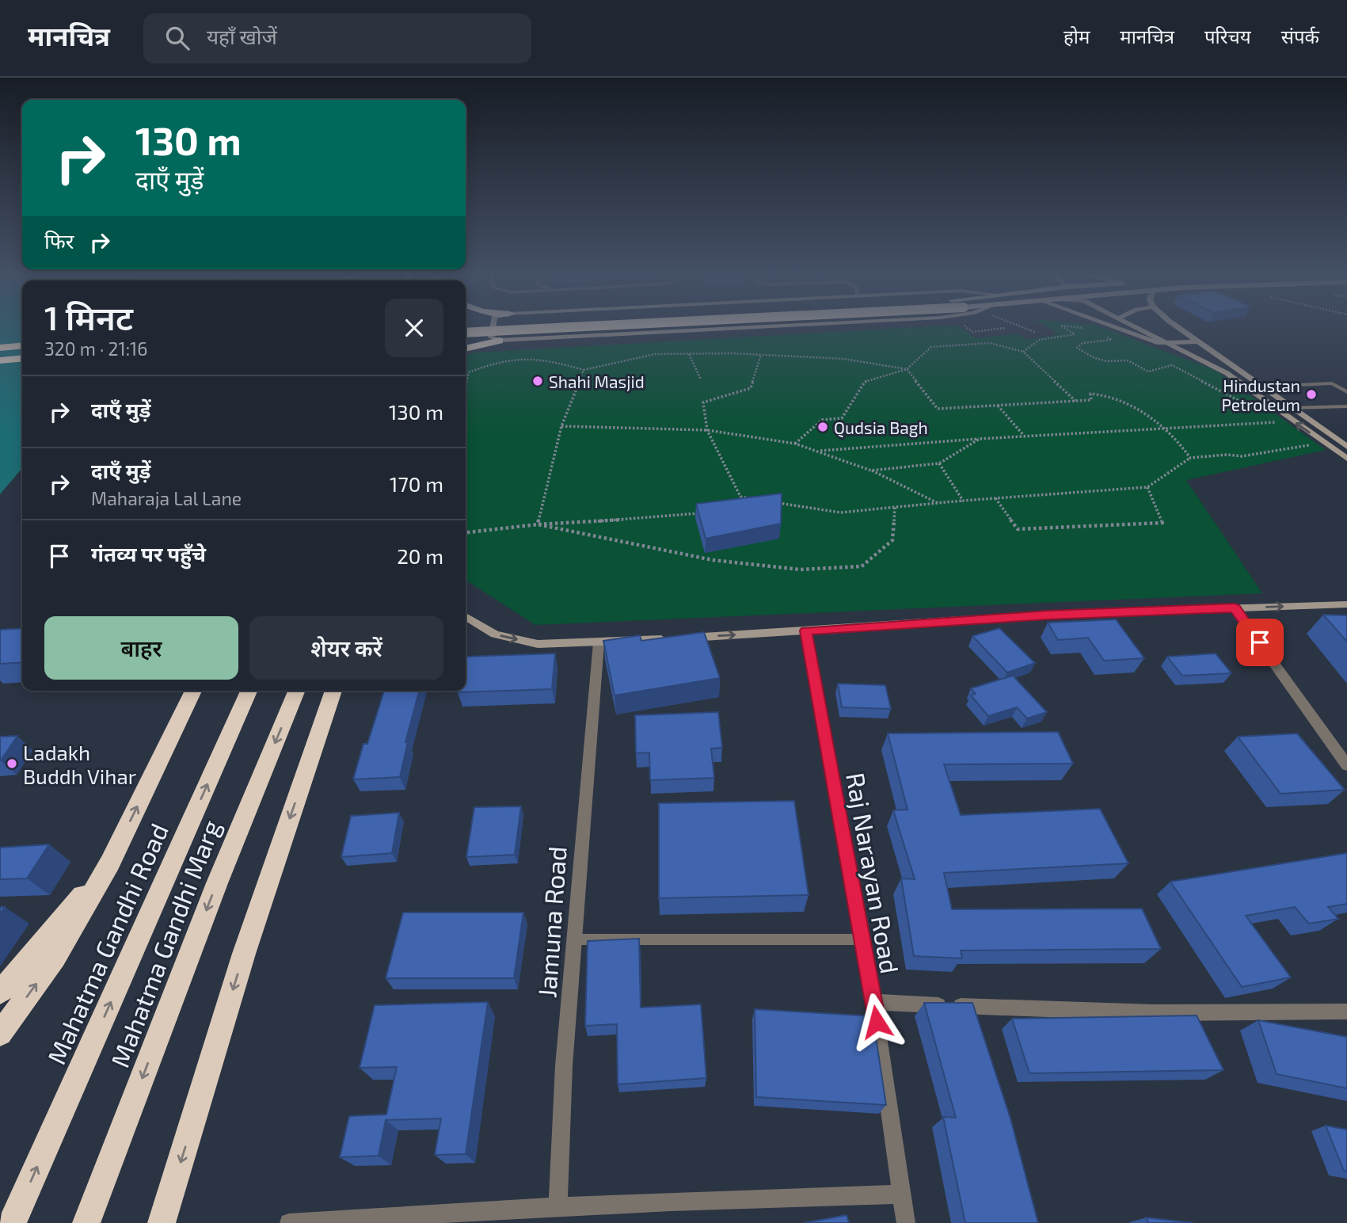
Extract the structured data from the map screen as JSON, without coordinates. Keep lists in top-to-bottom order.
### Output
{
  "streets": {
    "highway": ["Mahatma Gandhi Road", "Mahatma Gandhi Marg"],
    "street": ["Raj Narayan Road", "Jamuna Road"]
  },
  "places": [
    "Shahi Masjid",
    "Hindustan Petroleum",
    "Qudsia Bagh",
    "Ladakh Buddh Vihar"
  ],
  "page": {
    "header": "मानचित्र",
    "search": "यहाँ खोजें",
    "nav": [
      "होम",
      "मानचित्र",
      "परिचय",
      "संपर्क"
    ],
    "turn": ["130 m", "दाएँ मुड़ें"],
    "then": "फिर",
    "heading": ["1 मिनट", "320 m · 21:16"],
    "list": [
      {
        "name": "दाएँ मुड़ें",
        "value": "130 m"
      },
      {
        "name": "दाएँ मुड़ें",
        "note": "Maharaja Lal Lane",
        "value": "170 m"
      },
      {
        "name": "गंतव्य पर पहुँचे",
        "value": "20 m"
      }
    ],
    "buttons": ["बाहर", "शेयर करें"]
  }
}
